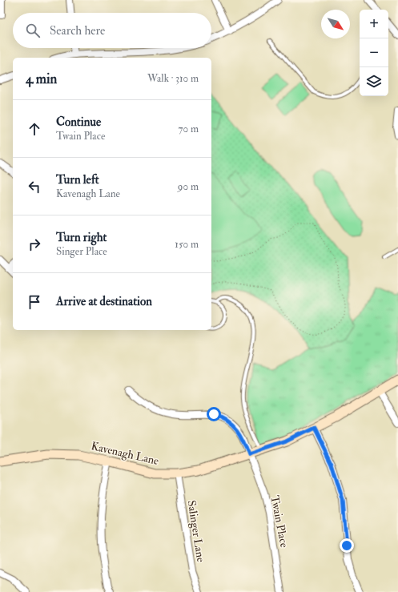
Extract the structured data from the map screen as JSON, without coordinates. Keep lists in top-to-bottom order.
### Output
{
  "streets": {
    "main road": ["Kavenagh Lane"],
    "street": ["Twain Place", "Salinger Lane"]
  },
  "crossings": [
    ["Kavenagh Lane", "Twain Place"],
    ["Kavenagh Lane", "Salinger Lane"]
  ],
  "north": "bottom right",
  "page": {
    "map_buttons": ["+", "−"],
    "search": "Search here",
    "heading": ["4 min", "Walk · 310 m"],
    "list": [
      ["Continue", "Twain Place", "70 m"],
      ["Turn left", "Kavenagh Lane", "90 m"],
      ["Turn right", "Singer Place", "150 m"],
      "Arrive at destination"
    ]
  }
}
